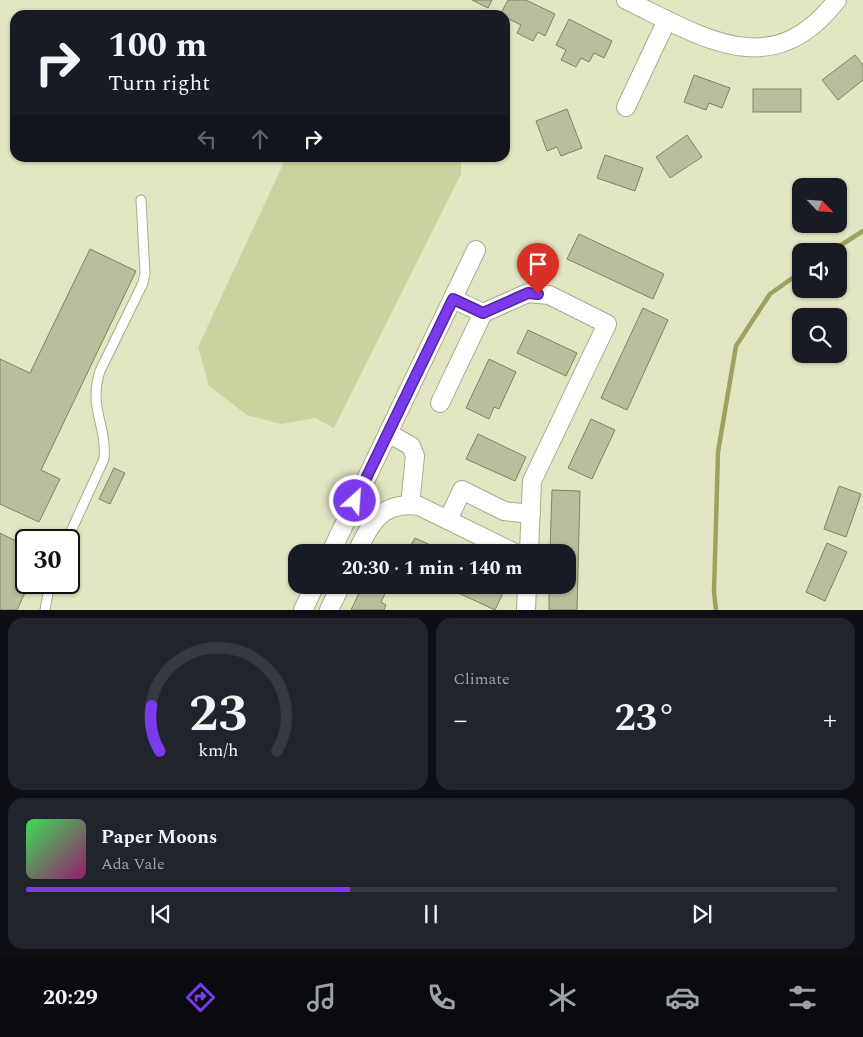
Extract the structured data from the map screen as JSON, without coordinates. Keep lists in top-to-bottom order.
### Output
{
  "north": "bottom right",
  "page": {
    "turn": ["100 m", "Turn right"],
    "limit": "30",
    "trip": "20:30 · 1 min · 140 m",
    "tile": "Climate",
    "heat": ["−", "23°", "+"],
    "song": ["Paper Moons", "Ada Vale"],
    "tabs": "20:29",
    "gauge": ["23", "km/h"]
  }
}
